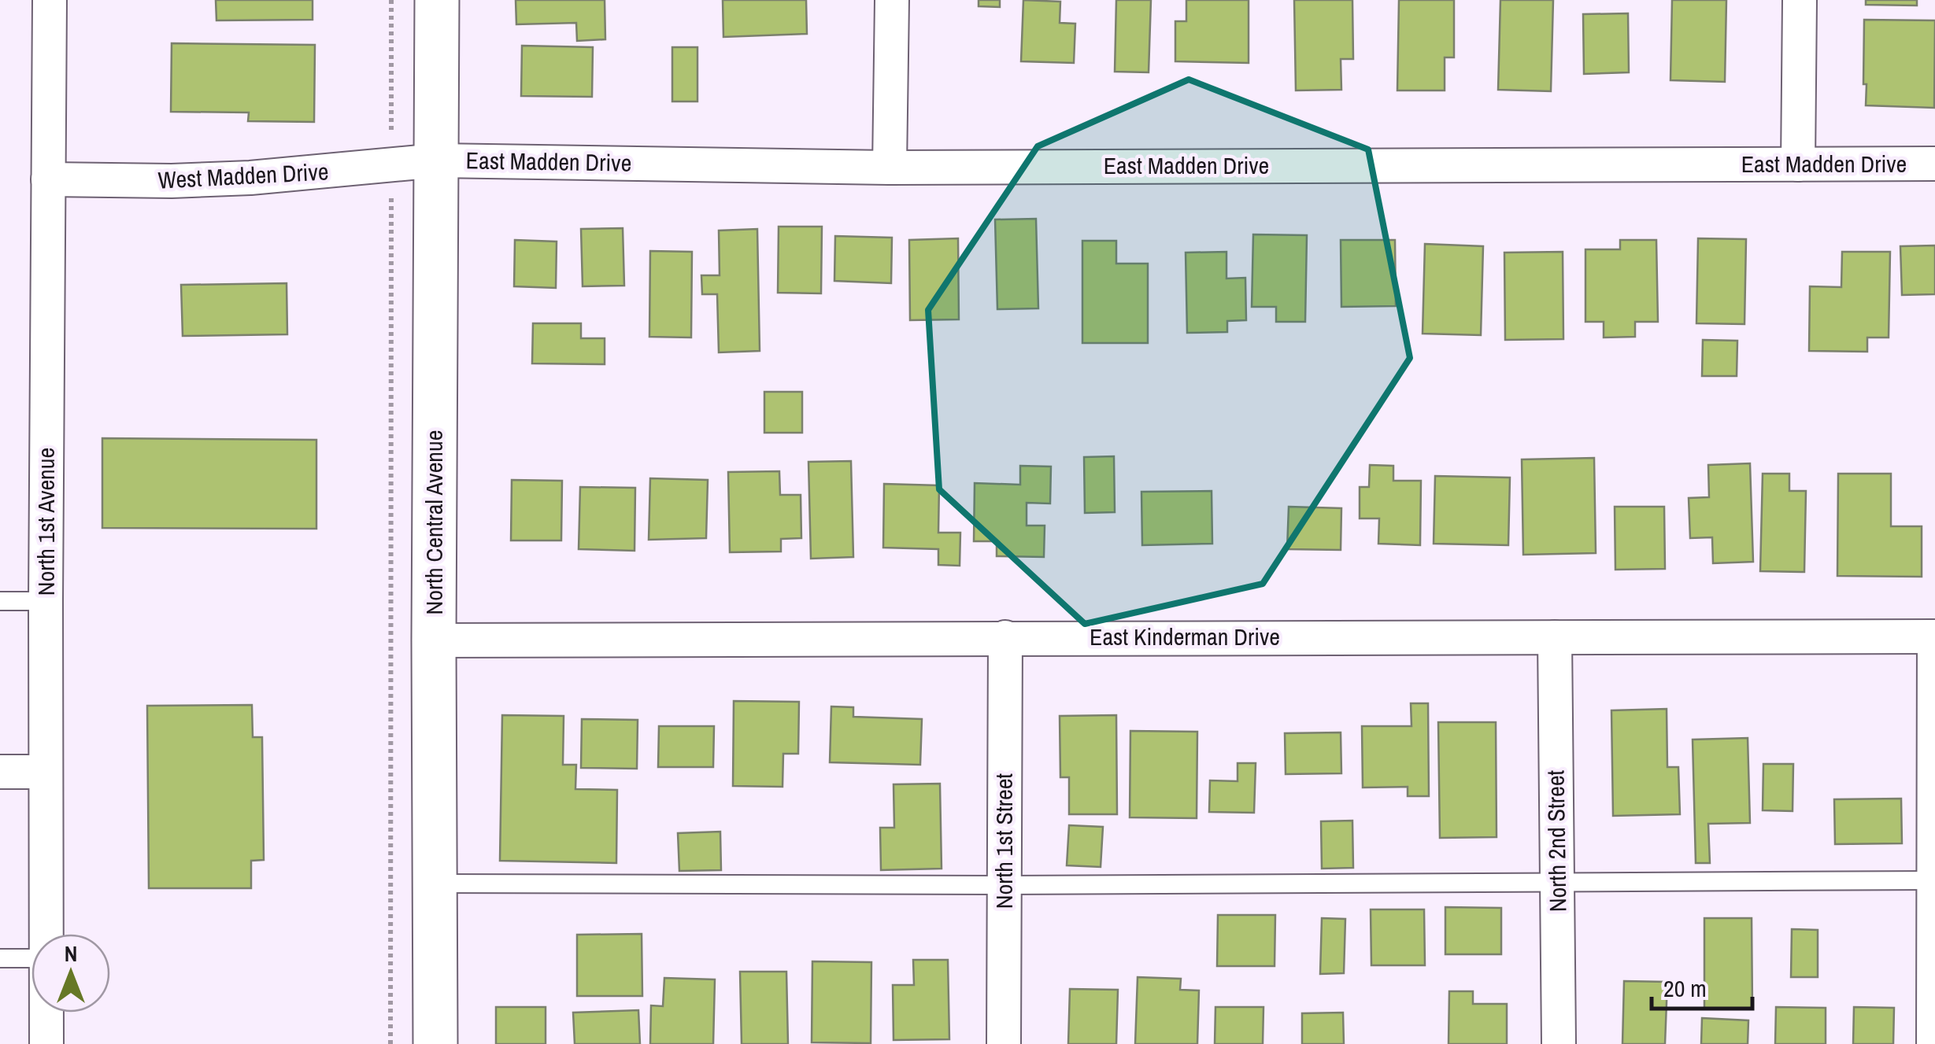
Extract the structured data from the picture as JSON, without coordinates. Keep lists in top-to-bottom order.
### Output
{
  "streets": {
    "street": [
      "East Madden Drive",
      "West Madden Drive",
      "North 1st Avenue",
      "North Central Avenue",
      "East Kinderman Drive",
      "North 1st Street",
      "North 2nd Street"
    ]
  },
  "crossings": [
    ["East Madden Drive", "West Madden Drive"],
    ["East Madden Drive", "North Central Avenue"],
    ["West Madden Drive", "North 1st Avenue"],
    ["West Madden Drive", "North Central Avenue"],
    ["North Central Avenue", "East Kinderman Drive"],
    ["East Kinderman Drive", "North 1st Street"],
    ["East Kinderman Drive", "North 2nd Street"]
  ],
  "scale_bar": "20 m",
  "north": "top"
}
